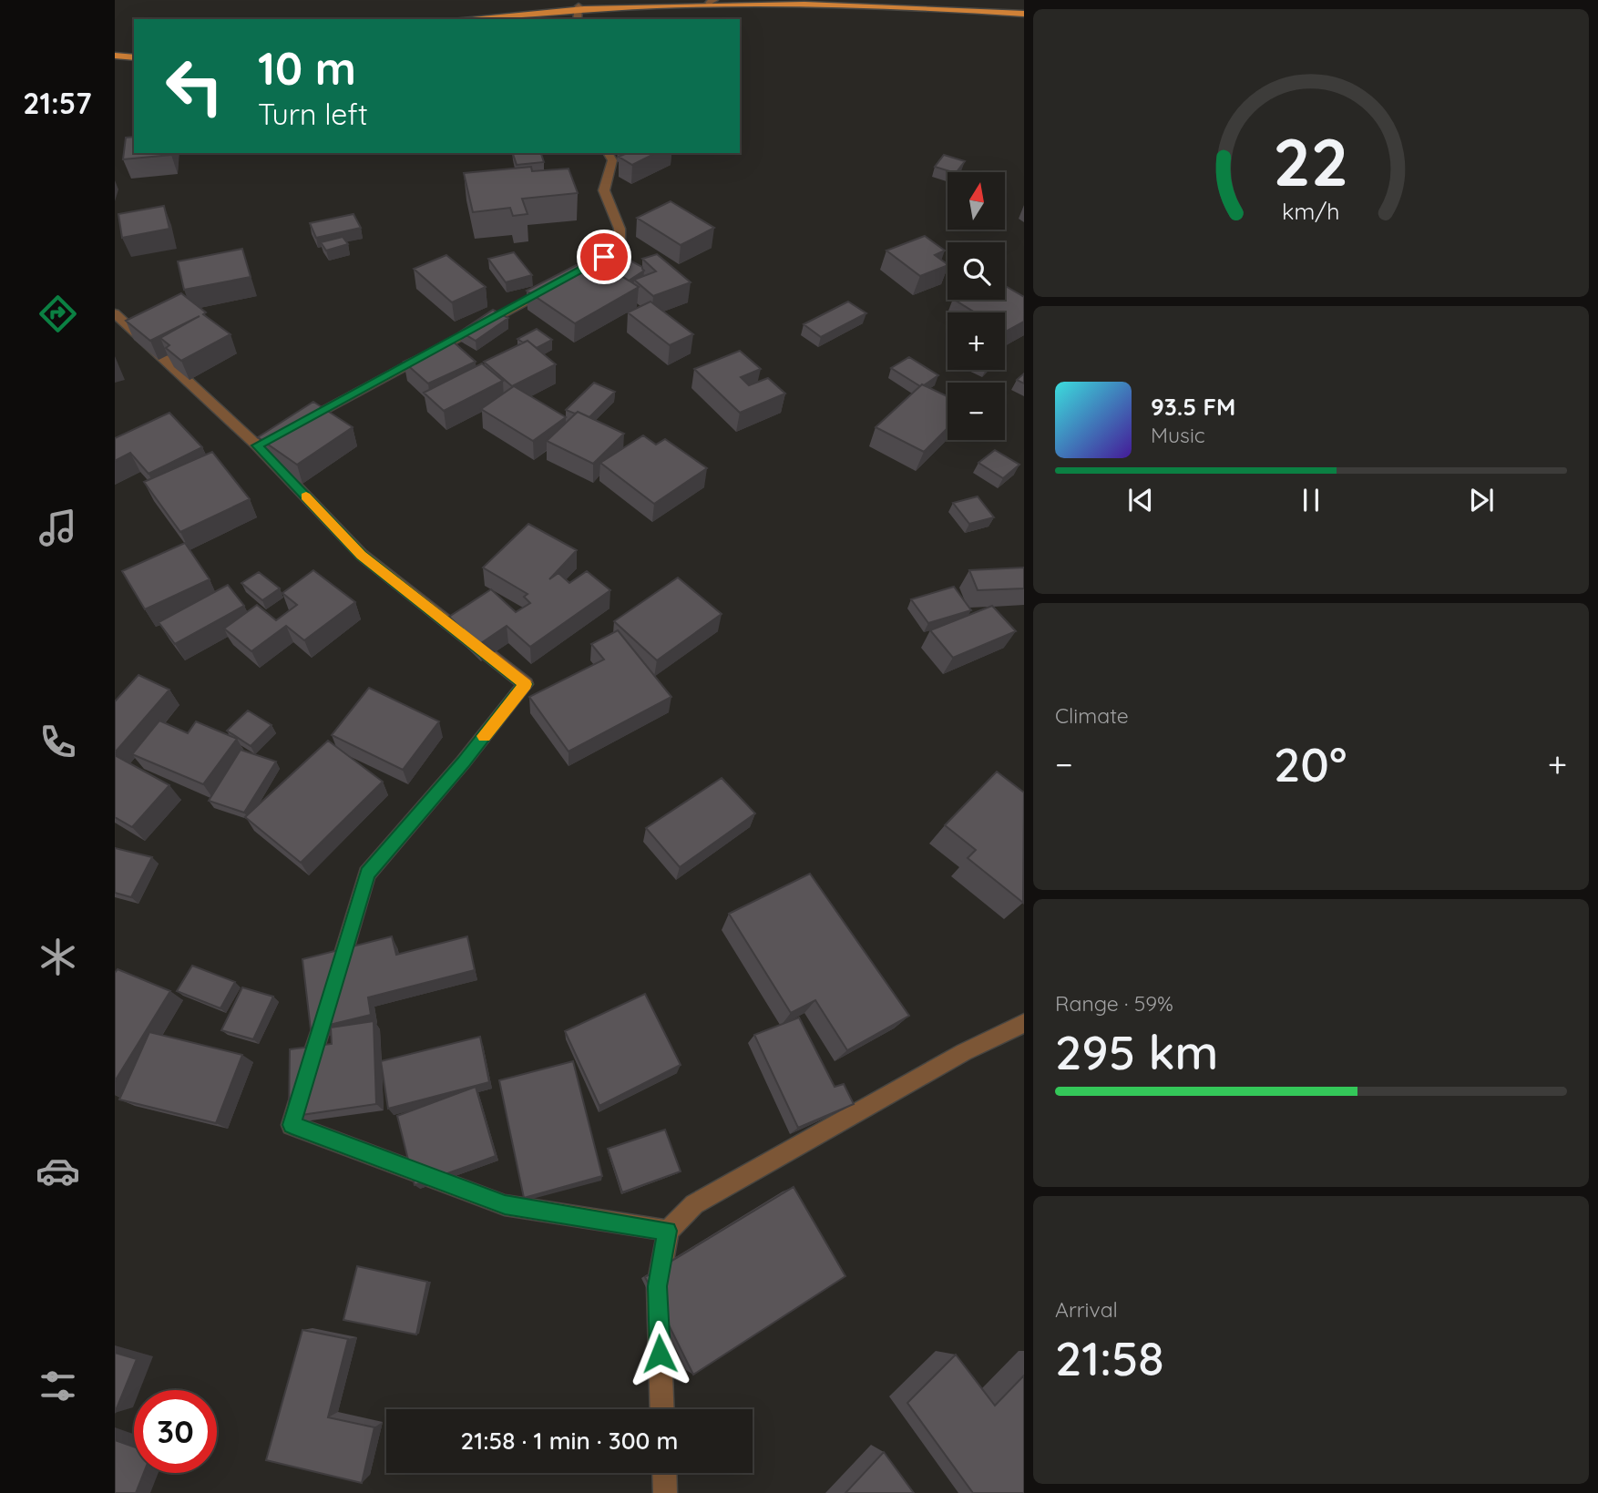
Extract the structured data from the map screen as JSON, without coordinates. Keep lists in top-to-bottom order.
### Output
{
  "north": "top",
  "page": {
    "tabs": "21:57",
    "turn": ["10 m", "Turn left"],
    "map_buttons": ["+", "−"],
    "song": ["93.5 FM", "Music"],
    "tile": [
      "Climate",
      ["Range · 59%", "295 km"],
      ["Arrival", "21:58"]
    ],
    "heat": ["−", "20°", "+"],
    "limit": "30",
    "trip": "21:58 · 1 min · 300 m",
    "gauge": ["22", "km/h"]
  }
}
